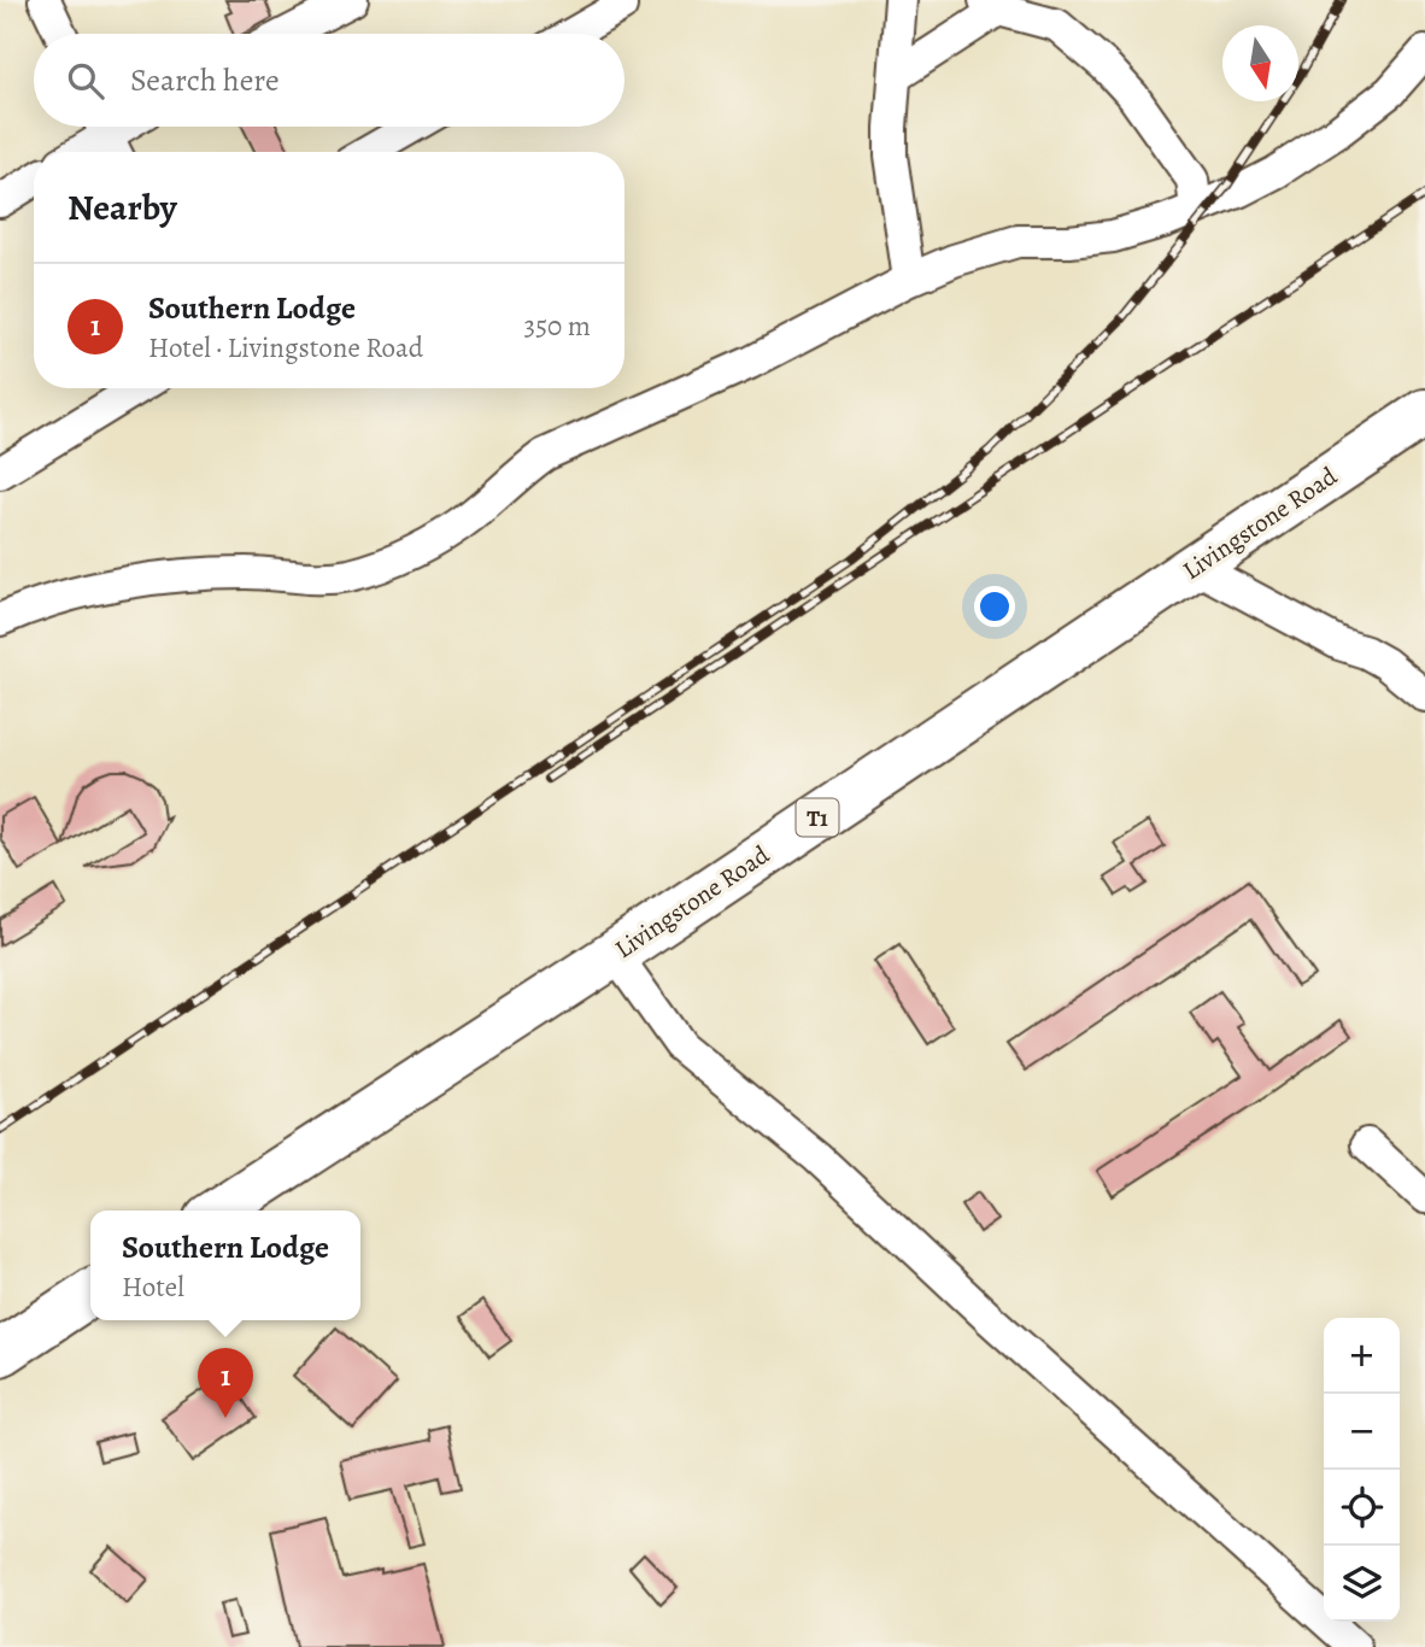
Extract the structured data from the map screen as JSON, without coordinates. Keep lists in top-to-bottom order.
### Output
{
  "streets": {
    "highway": ["Livingstone Road", "T1"]
  },
  "north": "bottom",
  "page": {
    "search": "Search here",
    "heading": "Nearby",
    "list": [
      {
        "mark": "1",
        "name": "Southern Lodge",
        "note": "Hotel · Livingstone Road",
        "value": "350 m"
      }
    ],
    "popup": ["Southern Lodge", "Hotel"],
    "map_buttons": ["+", "−"],
    "pins": "1"
  }
}
